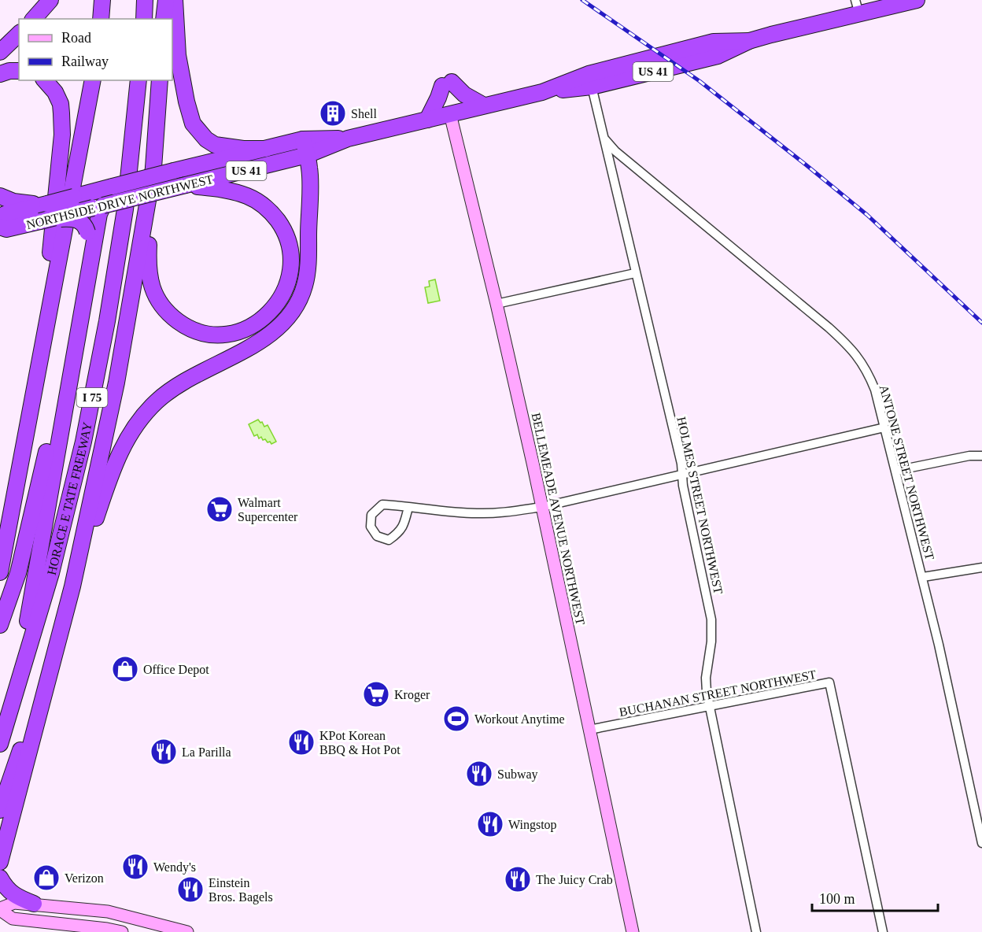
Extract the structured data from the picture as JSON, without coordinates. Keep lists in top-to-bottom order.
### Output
{
  "streets": {
    "highway": [
      "US 41",
      "NORTHSIDE DRIVE NORTHWEST",
      "I 75",
      "HORACE E TATE FREEWAY"
    ],
    "street": [
      "ANTONE STREET NORTHWEST",
      "HOLMES STREET NORTHWEST",
      "BELLEMEADE AVENUE NORTHWEST",
      "BUCHANAN STREET NORTHWEST"
    ]
  },
  "crossings": [
    ["NORTHSIDE DRIVE NORTHWEST", "HOLMES STREET NORTHWEST"],
    ["NORTHSIDE DRIVE NORTHWEST", "BELLEMEADE AVENUE NORTHWEST"],
    ["ANTONE STREET NORTHWEST", "HOLMES STREET NORTHWEST"],
    ["HOLMES STREET NORTHWEST", "BUCHANAN STREET NORTHWEST"],
    ["BELLEMEADE AVENUE NORTHWEST", "BUCHANAN STREET NORTHWEST"]
  ],
  "places": {
    "building": ["Shell"],
    "supermarket": ["Walmart Supercenter", "Kroger"],
    "shop": ["Office Depot", "Verizon"],
    "sports": ["Workout Anytime"],
    "restaurant": [
      "KPot Korean BBQ & Hot Pot",
      "La Parilla",
      "Subway",
      "Wingstop",
      "Wendy's",
      "The Juicy Crab",
      "Einstein Bros. Bagels"
    ]
  },
  "legend": ["Road", "Railway"],
  "scale_bar": "100 m"
}
